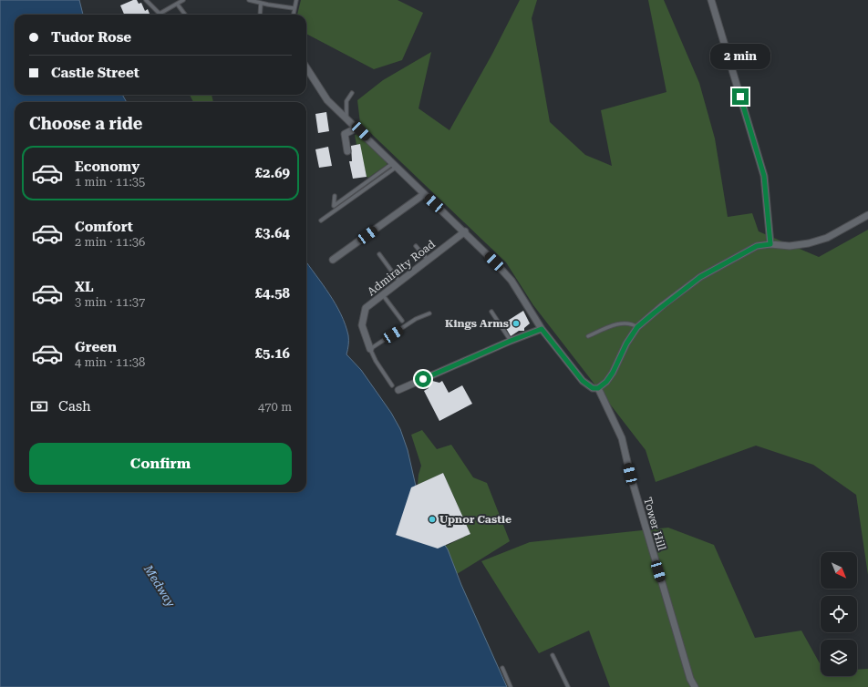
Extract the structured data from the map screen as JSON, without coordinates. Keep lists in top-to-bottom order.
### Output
{
  "streets": {
    "street": ["Admiralty Road", "Tower Hill"]
  },
  "water": ["Medway"],
  "places": ["Kings Arms", "Upnor Castle"],
  "north": "bottom right",
  "page": {
    "banner": ["Tudor Rose", "Castle Street"],
    "bubble": "2 min",
    "heading": "Choose a ride",
    "list": [
      {
        "name": "Economy",
        "note": "1 min · 11:35",
        "value": "£2.69"
      },
      {
        "name": "Comfort",
        "note": "2 min · 11:36",
        "value": "£3.64"
      },
      {
        "name": "XL",
        "note": "3 min · 11:37",
        "value": "£4.58"
      },
      {
        "name": "Green",
        "note": "4 min · 11:38",
        "value": "£5.16"
      }
    ],
    "pay": ["Cash", "470 m"],
    "buttons": "Confirm"
  }
}
